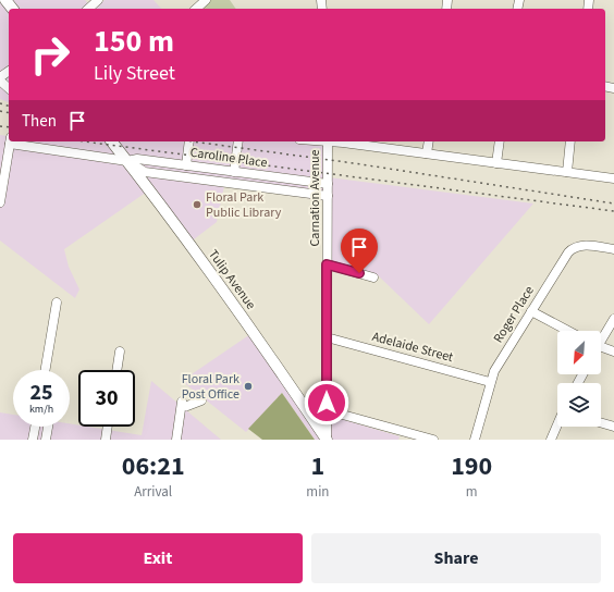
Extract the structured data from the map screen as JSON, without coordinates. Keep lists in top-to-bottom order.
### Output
{
  "streets": {
    "main road": ["Tulip Avenue"],
    "street": [
      "Caroline Place",
      "Carnation Avenue",
      "Roger Place",
      "Adelaide Street"
    ]
  },
  "crossings": [
    ["Caroline Place", "Carnation Avenue"],
    ["Caroline Place", "Tulip Avenue"],
    ["Carnation Avenue", "Tulip Avenue"],
    ["Carnation Avenue", "Adelaide Street"],
    ["Roger Place", "Adelaide Street"]
  ],
  "places": ["Floral Park Public Library", "Floral Park Post Office"],
  "north": "bottom left",
  "page": {
    "turn": ["150 m", "Lily Street"],
    "then": "Then",
    "speed": "25 km/h",
    "limit": "30",
    "eta": [
      "06:21",
      "Arrival",
      "1",
      "min",
      "190",
      "m"
    ],
    "buttons": ["Exit", "Share"]
  }
}
